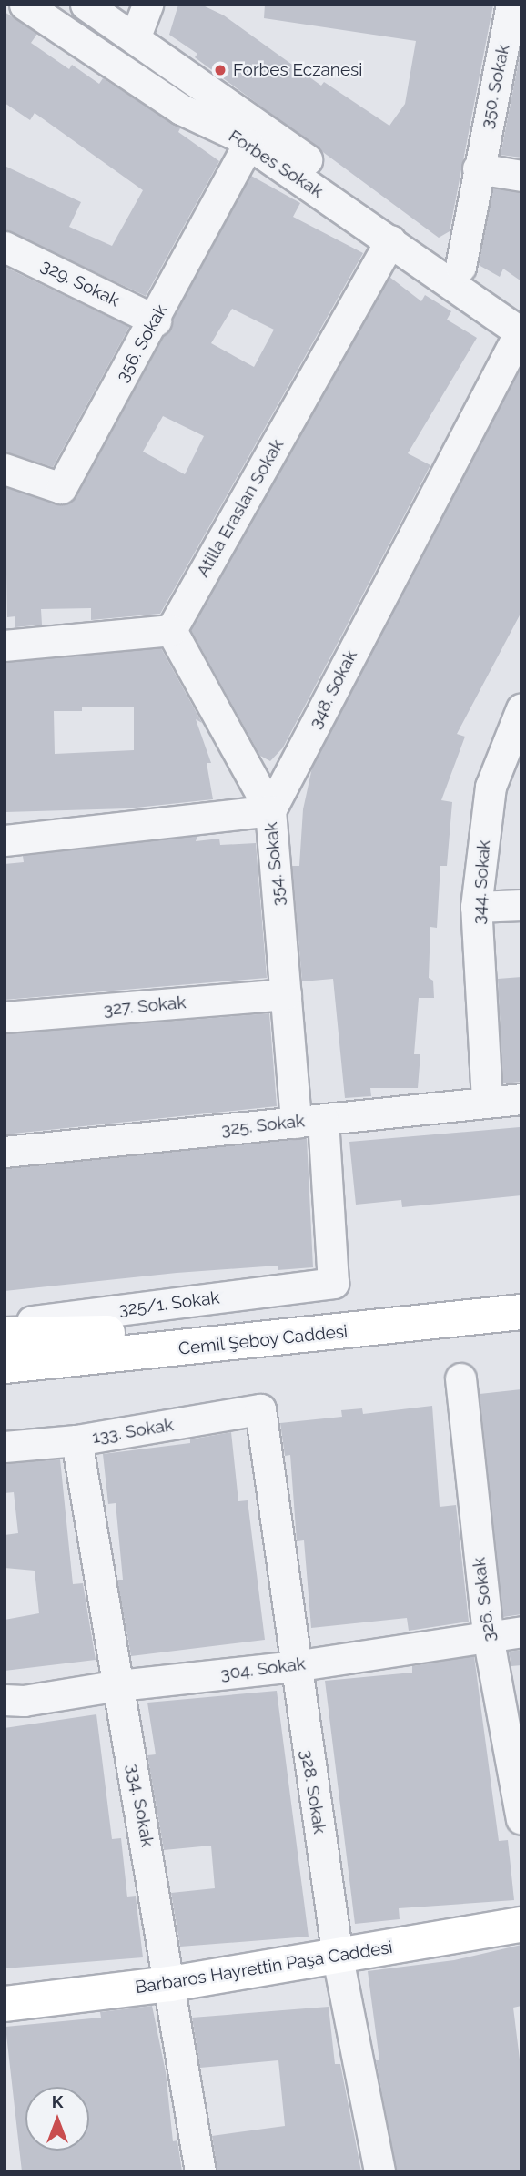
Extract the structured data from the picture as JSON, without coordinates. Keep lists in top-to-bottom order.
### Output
{
  "streets": {
    "main road": ["Cemil Şeboy Caddesi", "Barbaros Hayrettin Paşa Caddesi"],
    "street": [
      "350. Sokak",
      "Forbes Sokak",
      "329. Sokak",
      "356. Sokak",
      "Atilla Eraslan Sokak",
      "348. Sokak",
      "354. Sokak",
      "344. Sokak",
      "327. Sokak",
      "325. Sokak",
      "325/1. Sokak",
      "133. Sokak",
      "326. Sokak",
      "304. Sokak",
      "328. Sokak",
      "334. Sokak"
    ]
  },
  "crossings": [
    ["350. Sokak", "Forbes Sokak"],
    ["Forbes Sokak", "356. Sokak"],
    ["Forbes Sokak", "Atilla Eraslan Sokak"],
    ["Forbes Sokak", "348. Sokak"],
    ["329. Sokak", "356. Sokak"],
    ["Atilla Eraslan Sokak", "354. Sokak"],
    ["348. Sokak", "354. Sokak"],
    ["354. Sokak", "327. Sokak"],
    ["354. Sokak", "325. Sokak"],
    ["354. Sokak", "325/1. Sokak"],
    ["344. Sokak", "325. Sokak"],
    ["133. Sokak", "328. Sokak"],
    ["133. Sokak", "334. Sokak"],
    ["326. Sokak", "304. Sokak"],
    ["304. Sokak", "328. Sokak"],
    ["304. Sokak", "334. Sokak"],
    ["328. Sokak", "Barbaros Hayrettin Paşa Caddesi"],
    ["334. Sokak", "Barbaros Hayrettin Paşa Caddesi"]
  ],
  "places": ["Forbes Eczanesi"],
  "north": "top"
}
